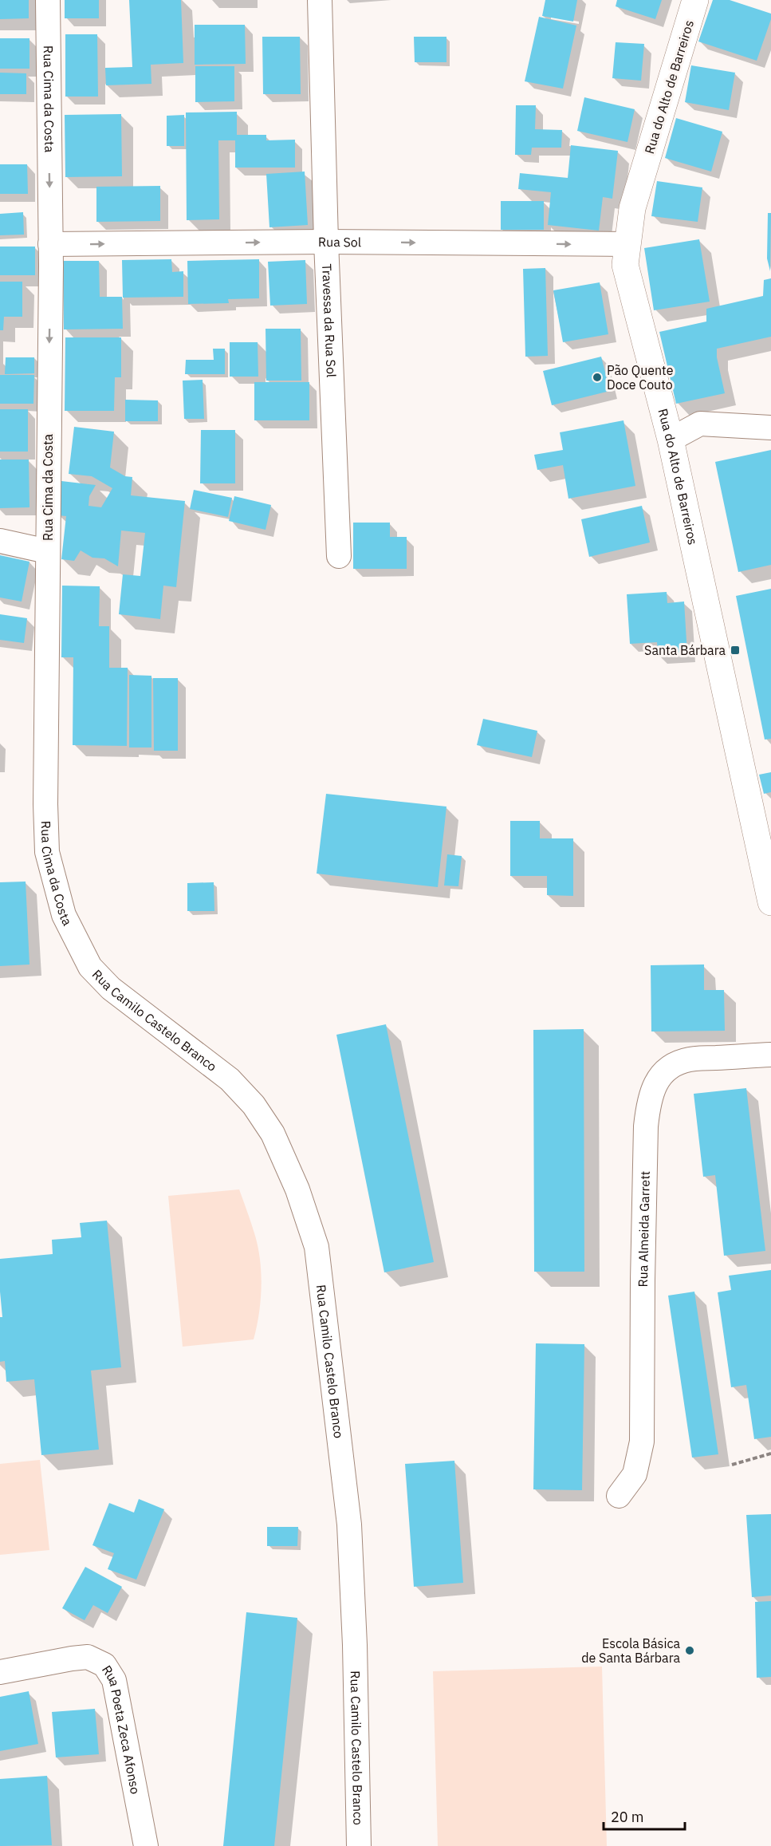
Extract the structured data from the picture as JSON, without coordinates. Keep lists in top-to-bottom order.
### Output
{
  "streets": {
    "street": [
      "Rua do Alto de Barreiros",
      "Rua Cima da Costa",
      "Rua Sol",
      "Travessa da Rua Sol",
      "Rua Camilo Castelo Branco",
      "Rua Almeida Garrett",
      "Rua Poeta Zeca Afonso"
    ]
  },
  "crossings": [
    ["Rua do Alto de Barreiros", "Rua Sol"],
    ["Rua Cima da Costa", "Rua Sol"],
    ["Rua Cima da Costa", "Rua Camilo Castelo Branco"],
    ["Rua Sol", "Travessa da Rua Sol"]
  ],
  "one_way": ["Rua Cima da Costa", "Rua Sol"],
  "places": {
    "other": ["Pão Quente Doce Couto", "Escola Básica de Santa Bárbara"],
    "transit": ["Santa Bárbara"]
  },
  "scale_bar": "20 m"
}
